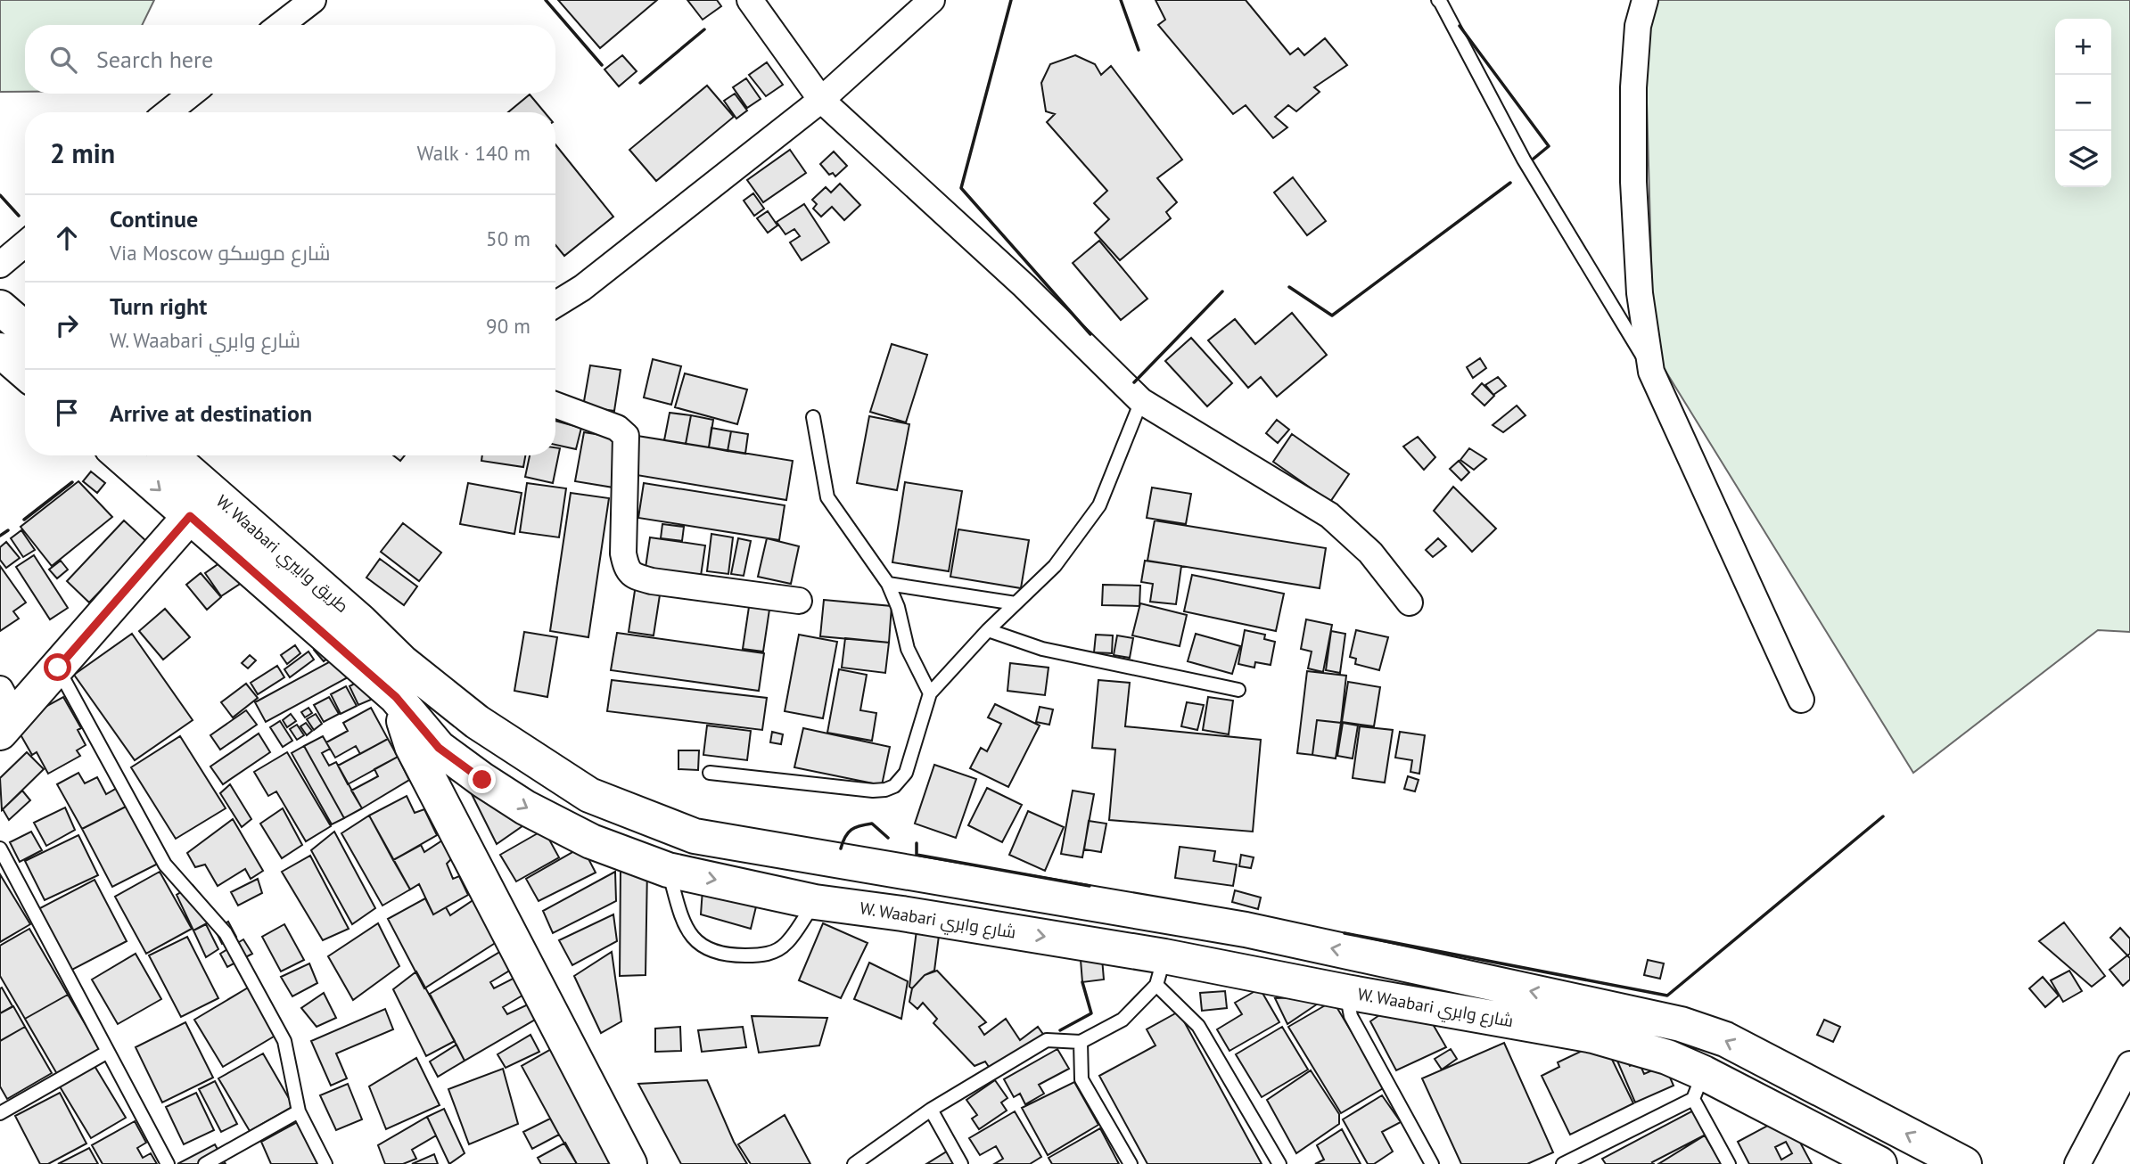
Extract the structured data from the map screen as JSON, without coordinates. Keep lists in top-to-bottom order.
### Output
{
  "streets": {
    "main road": ["W. Waabari طريق وابيري", "W. Waabari شارع وابري"]
  },
  "crossings": [
    ["W. Waabari طريق وابيري", "W. Waabari شارع وابري"]
  ],
  "page": {
    "map_buttons": ["+", "−"],
    "search": "Search here",
    "heading": ["2 min", "Walk · 140 m"],
    "list": [
      ["Continue", "Via Moscow شارع موسكو", "50 m"],
      ["Turn right", "W. Waabari شارع وابري", "90 m"],
      "Arrive at destination"
    ]
  }
}
